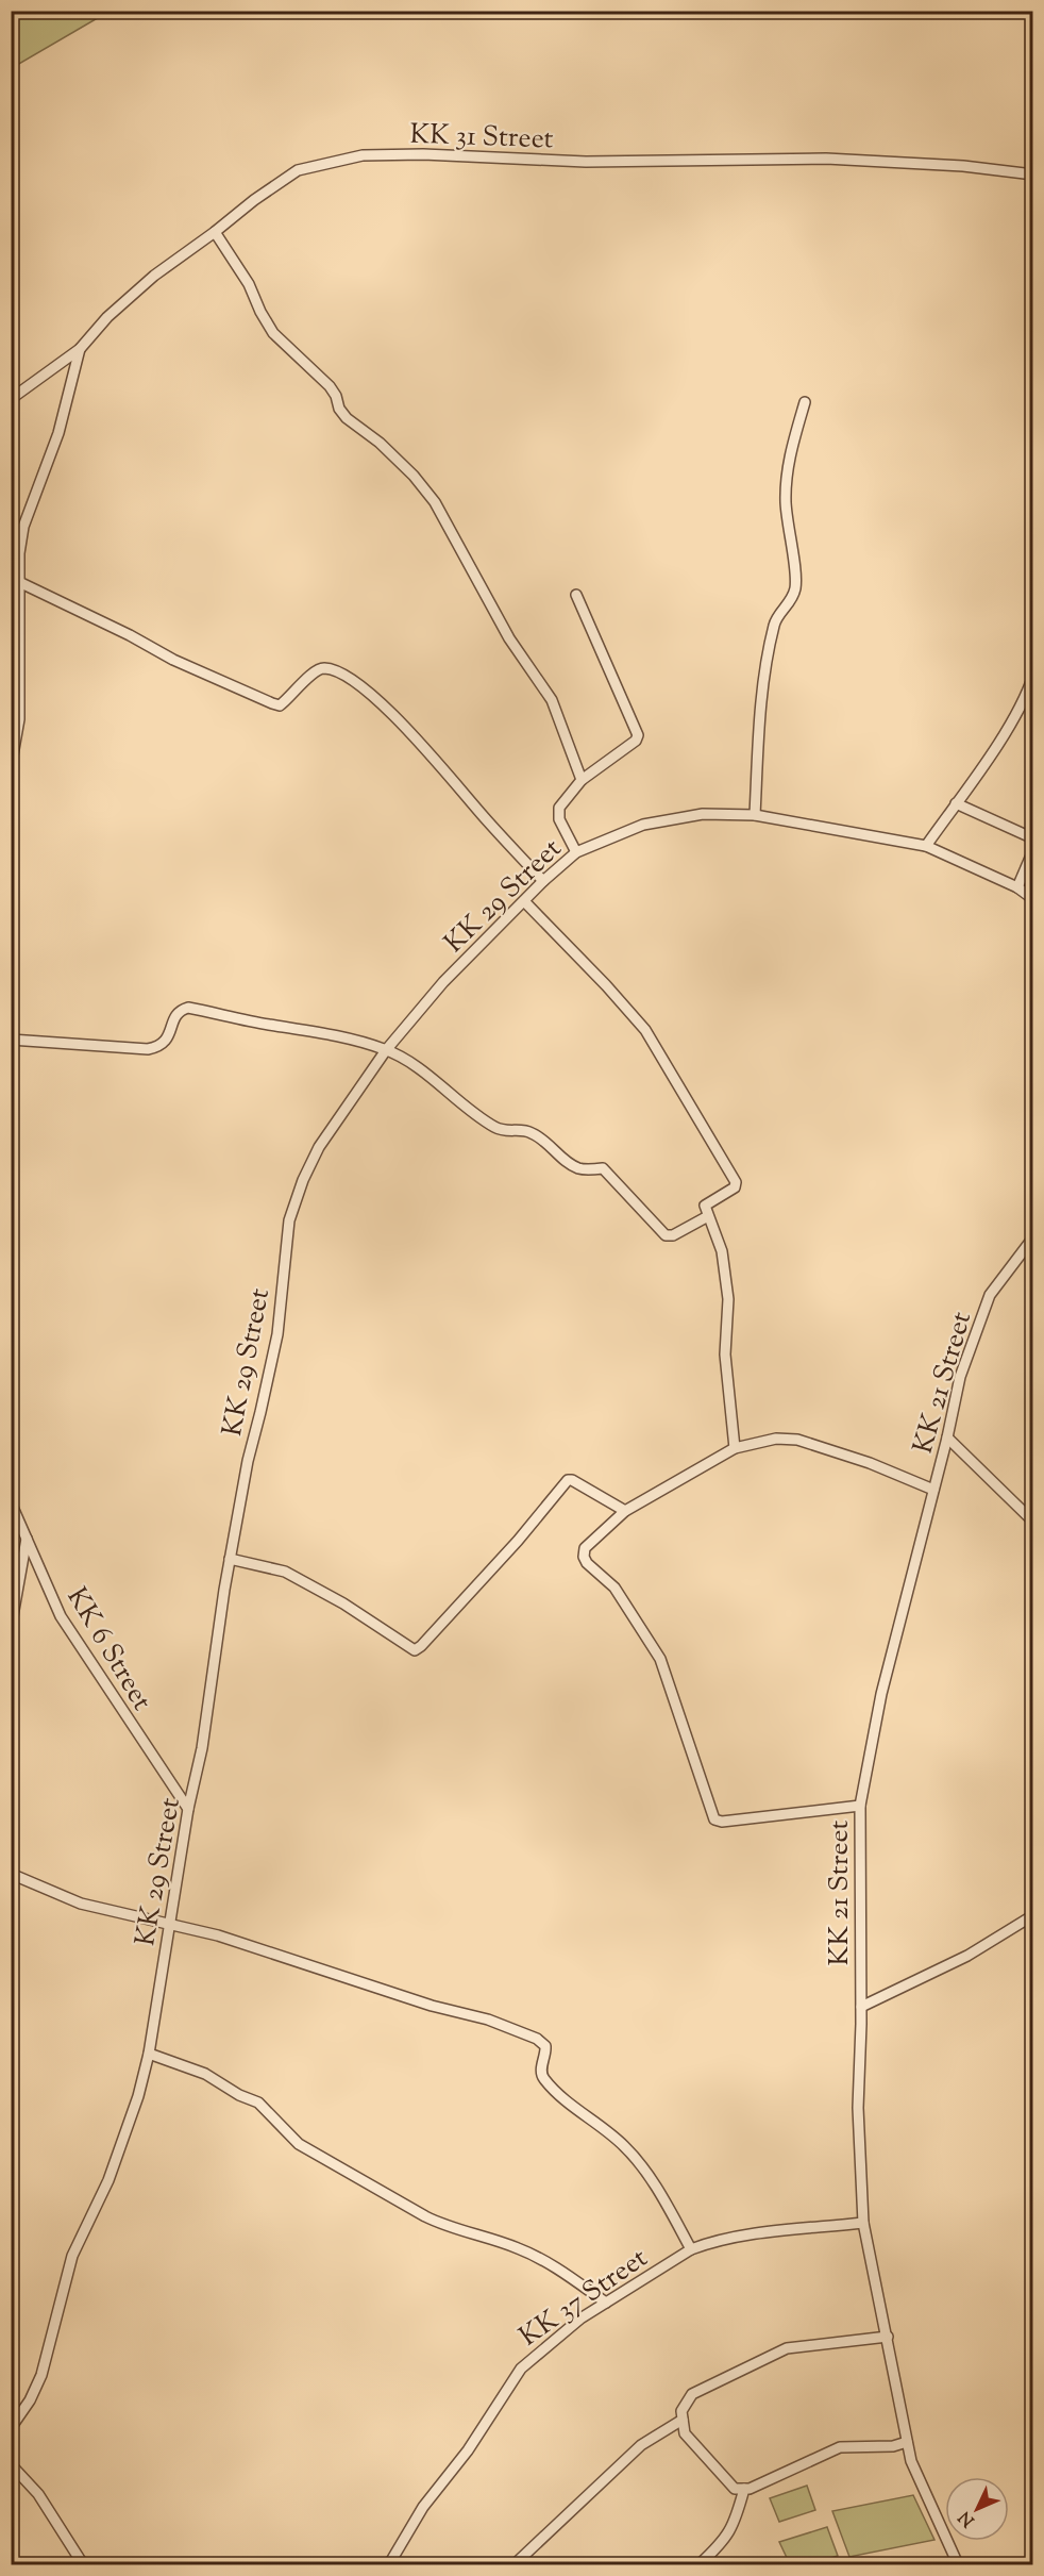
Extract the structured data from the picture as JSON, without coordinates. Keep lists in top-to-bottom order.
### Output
{
  "streets": {
    "street": [
      "KK 31 Street",
      "KK 29 Street",
      "KK 21 Street",
      "KK 6 Street",
      "KK 37 Street"
    ]
  },
  "crossings": [
    ["KK 29 Street", "KK 6 Street"],
    ["KK 21 Street", "KK 37 Street"]
  ],
  "north": "bottom left"
}
